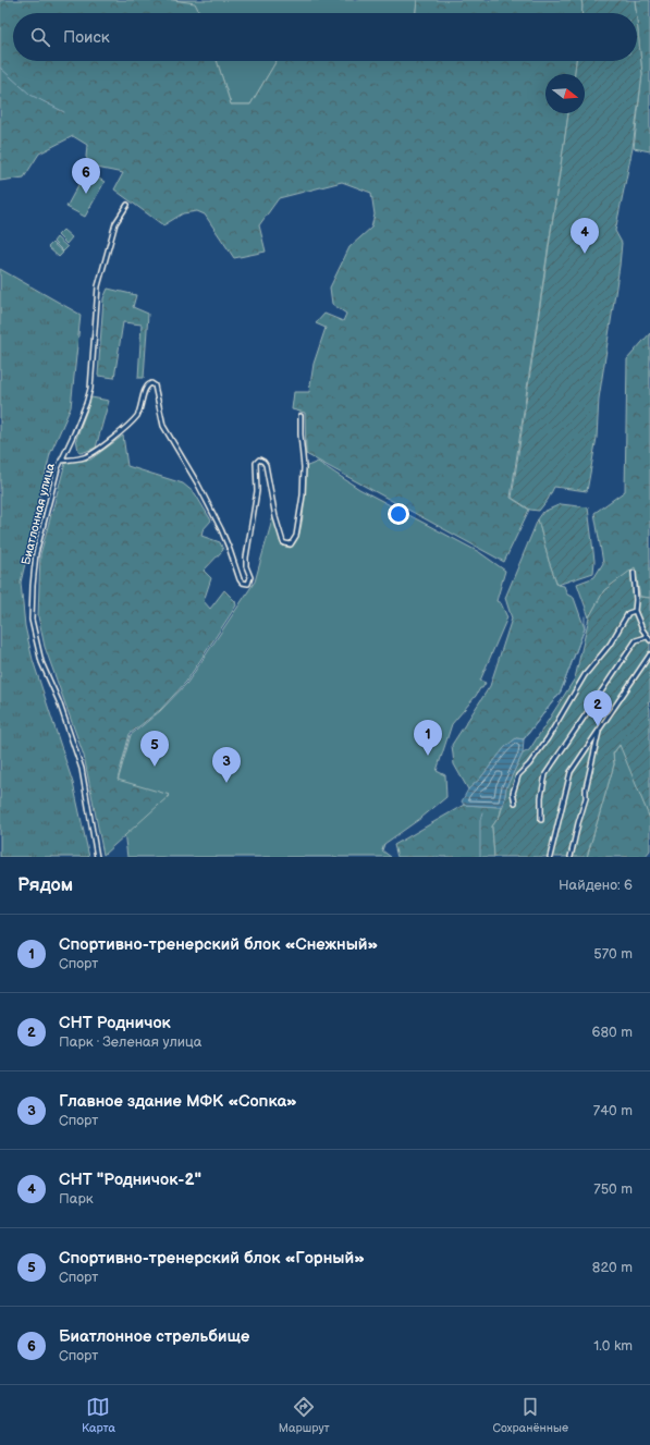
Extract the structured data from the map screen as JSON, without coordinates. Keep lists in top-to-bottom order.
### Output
{
  "streets": {
    "street": ["Биатлонная улица"]
  },
  "north": "right",
  "page": {
    "search": "Поиск",
    "pins": [
      "6",
      "4",
      "2",
      "1",
      "5",
      "3"
    ],
    "heading": ["Рядом", "Найдено: 6"],
    "list": [
      {
        "mark": "1",
        "name": "Спортивно-тренерский блок «Снежный»",
        "note": "Спорт",
        "value": "570 m"
      },
      {
        "mark": "2",
        "name": "СНТ Родничок",
        "note": "Парк · Зеленая улица",
        "value": "680 m"
      },
      {
        "mark": "3",
        "name": "Главное здание МФК «Сопка»",
        "note": "Спорт",
        "value": "740 m"
      },
      {
        "mark": "4",
        "name": "СНТ \"Родничок-2\"",
        "note": "Парк",
        "value": "750 m"
      },
      {
        "mark": "5",
        "name": "Спортивно-тренерский блок «Горный»",
        "note": "Спорт",
        "value": "820 m"
      },
      {
        "mark": "6",
        "name": "Биатлонное стрельбище",
        "note": "Спорт",
        "value": "1.0 km"
      }
    ],
    "nav": ["Карта", "Маршрут", "Сохранённые"]
  }
}
